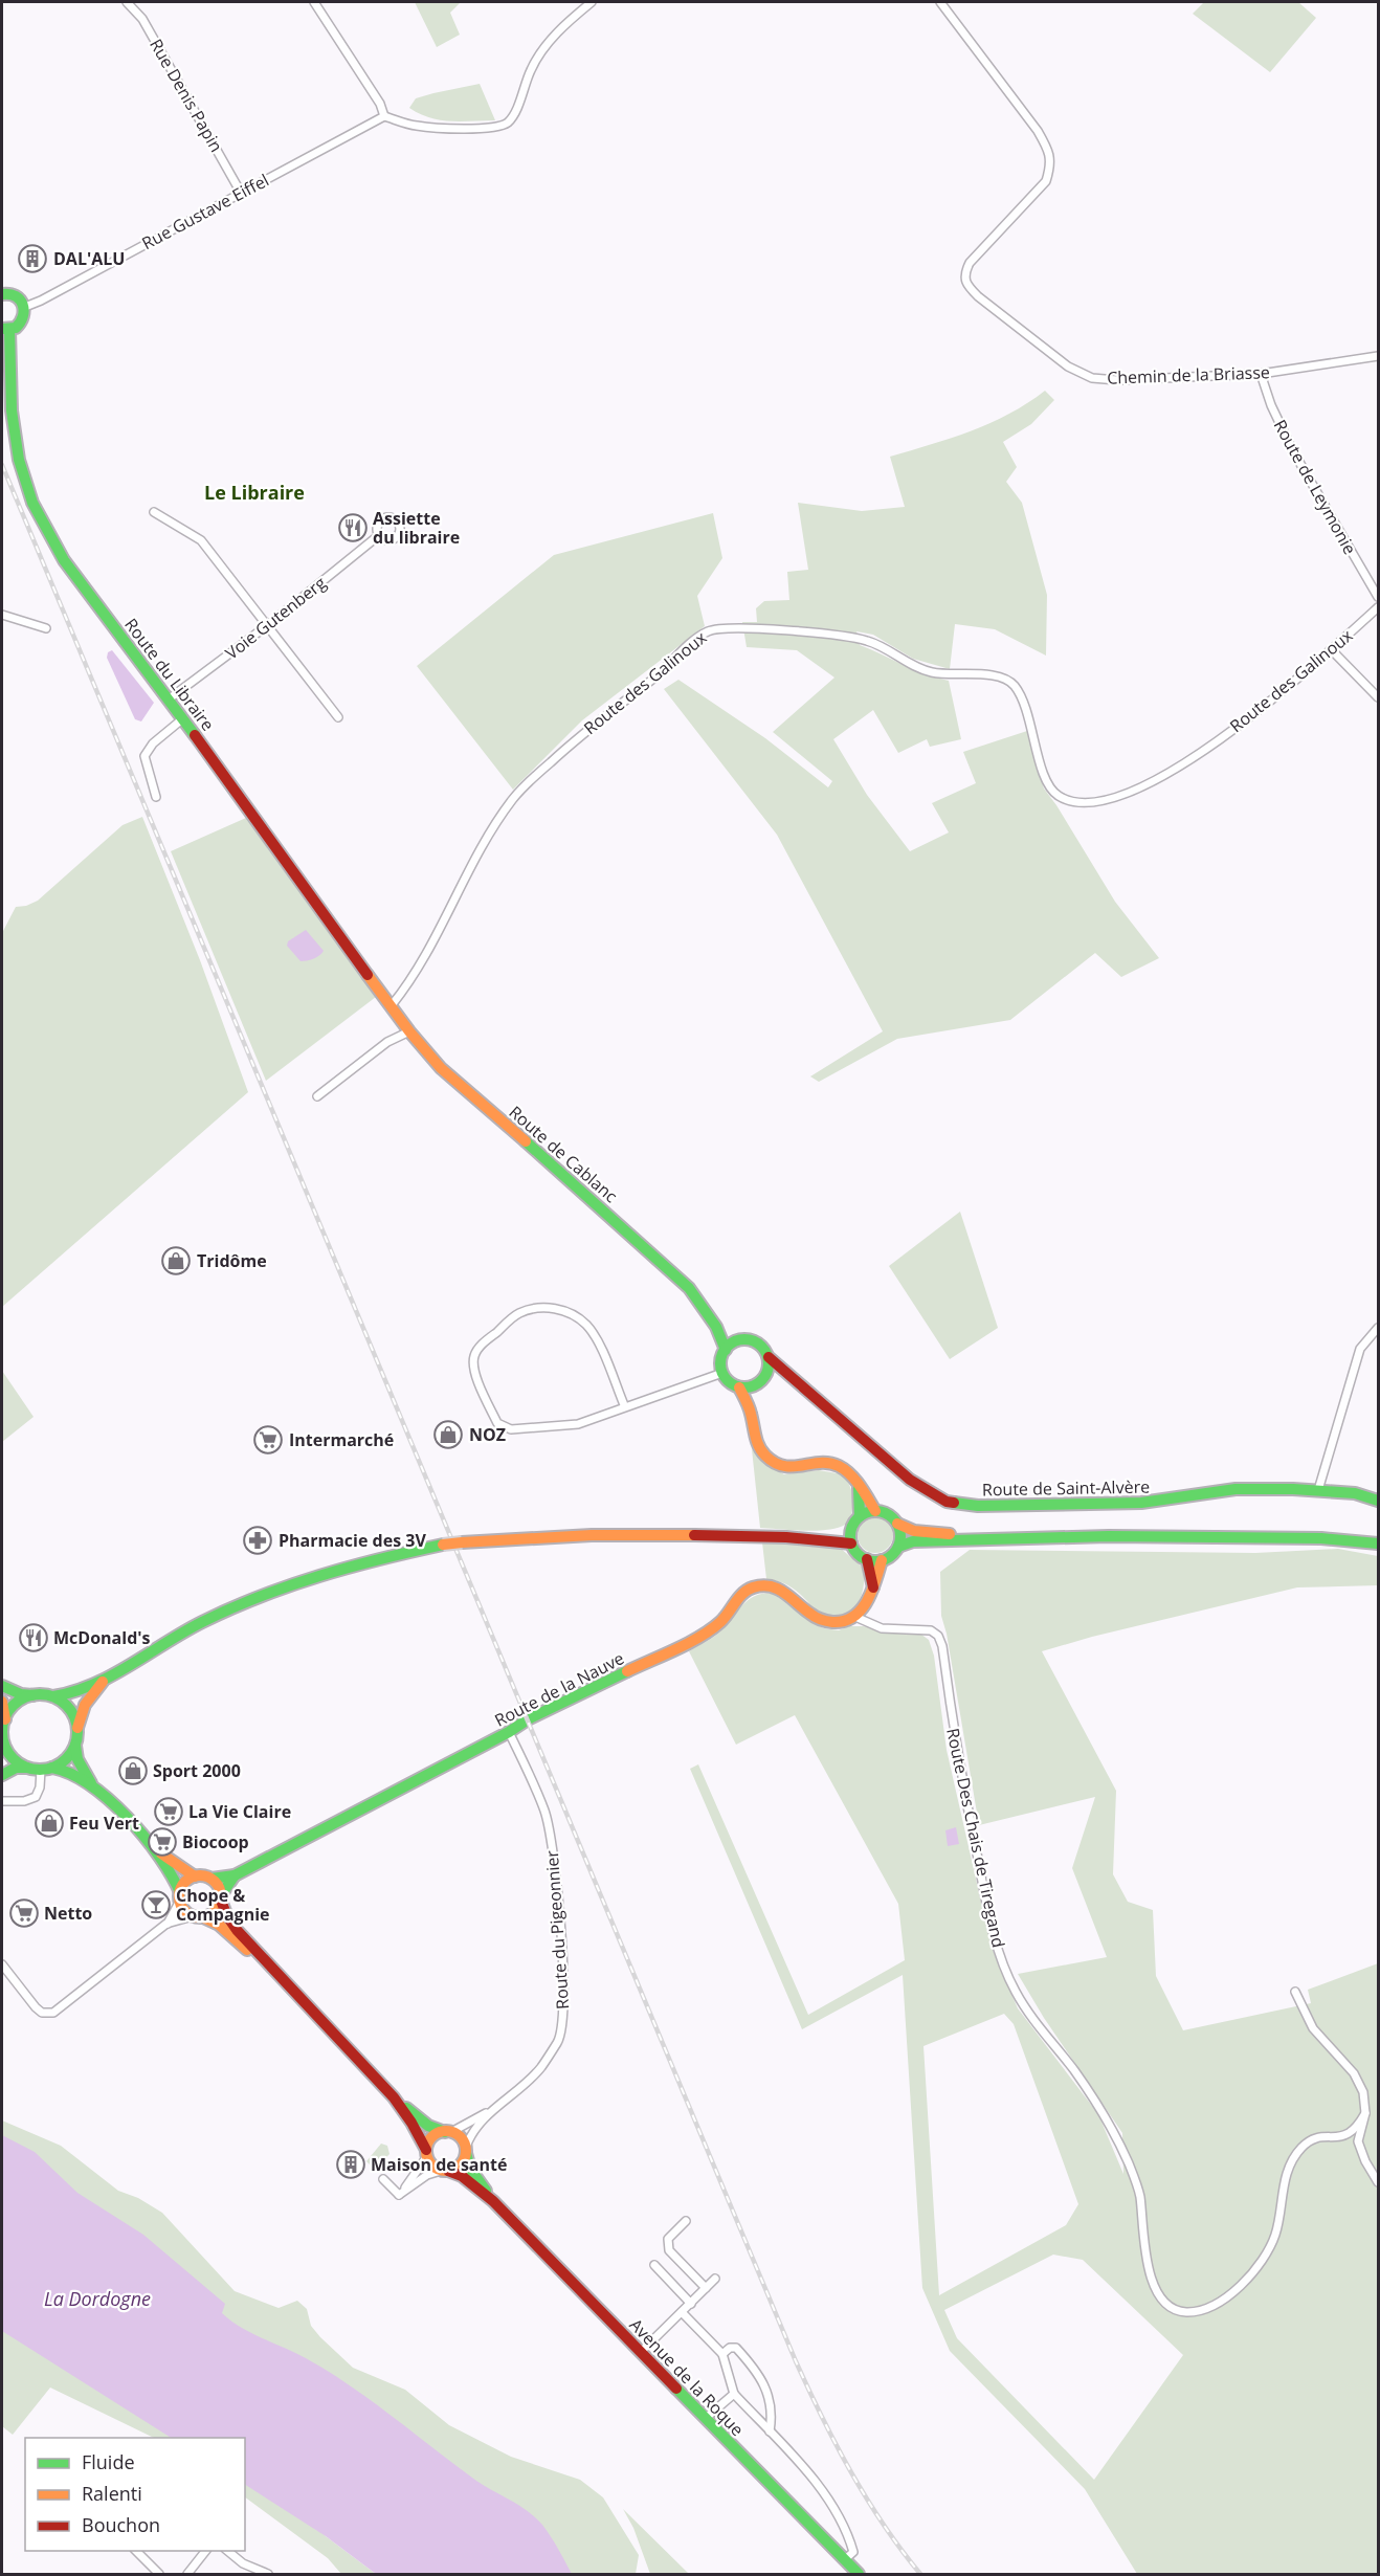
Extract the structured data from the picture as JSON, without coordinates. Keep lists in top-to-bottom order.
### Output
{
  "streets": {
    "main road": [
      "Route du Libraire",
      "Route de Cablanc",
      "Route de Saint-Alvère",
      "Route de la Nauve",
      "Avenue de la Roque"
    ],
    "street": [
      "Rue Denis Papin",
      "Rue Gustave Eiffel",
      "Chemin de la Briasse",
      "Route de Leymonie",
      "Voie Gutenberg",
      "Route des Galinoux",
      "Route Des Chais de Tiregand",
      "Route du Pigeonnier"
    ]
  },
  "crossings": [
    ["Rue Denis Papin", "Rue Gustave Eiffel"],
    ["Chemin de la Briasse", "Route de Leymonie"],
    ["Voie Gutenberg", "Route du Libraire"],
    ["Route du Libraire", "Route des Galinoux"],
    ["Route du Libraire", "Route de Cablanc"],
    ["Route des Galinoux", "Route de Cablanc"],
    ["Route de la Nauve", "Route Des Chais de Tiregand"],
    ["Route de la Nauve", "Route du Pigeonnier"]
  ],
  "districts": ["Le Libraire"],
  "water": ["La Dordogne"],
  "places": {
    "building": ["DAL'ALU", "Maison de santé"],
    "restaurant": ["Assiette du libraire", "McDonald's"],
    "shop": [
      "Tridôme",
      "NOZ",
      "Sport 2000",
      "Feu Vert"
    ],
    "supermarket": [
      "Intermarché",
      "La Vie Claire",
      "Biocoop",
      "Netto"
    ],
    "pharmacy": ["Pharmacie des 3V"],
    "bar": ["Chope & Compagnie"]
  },
  "legend": ["Fluide", "Ralenti", "Bouchon"]
}
